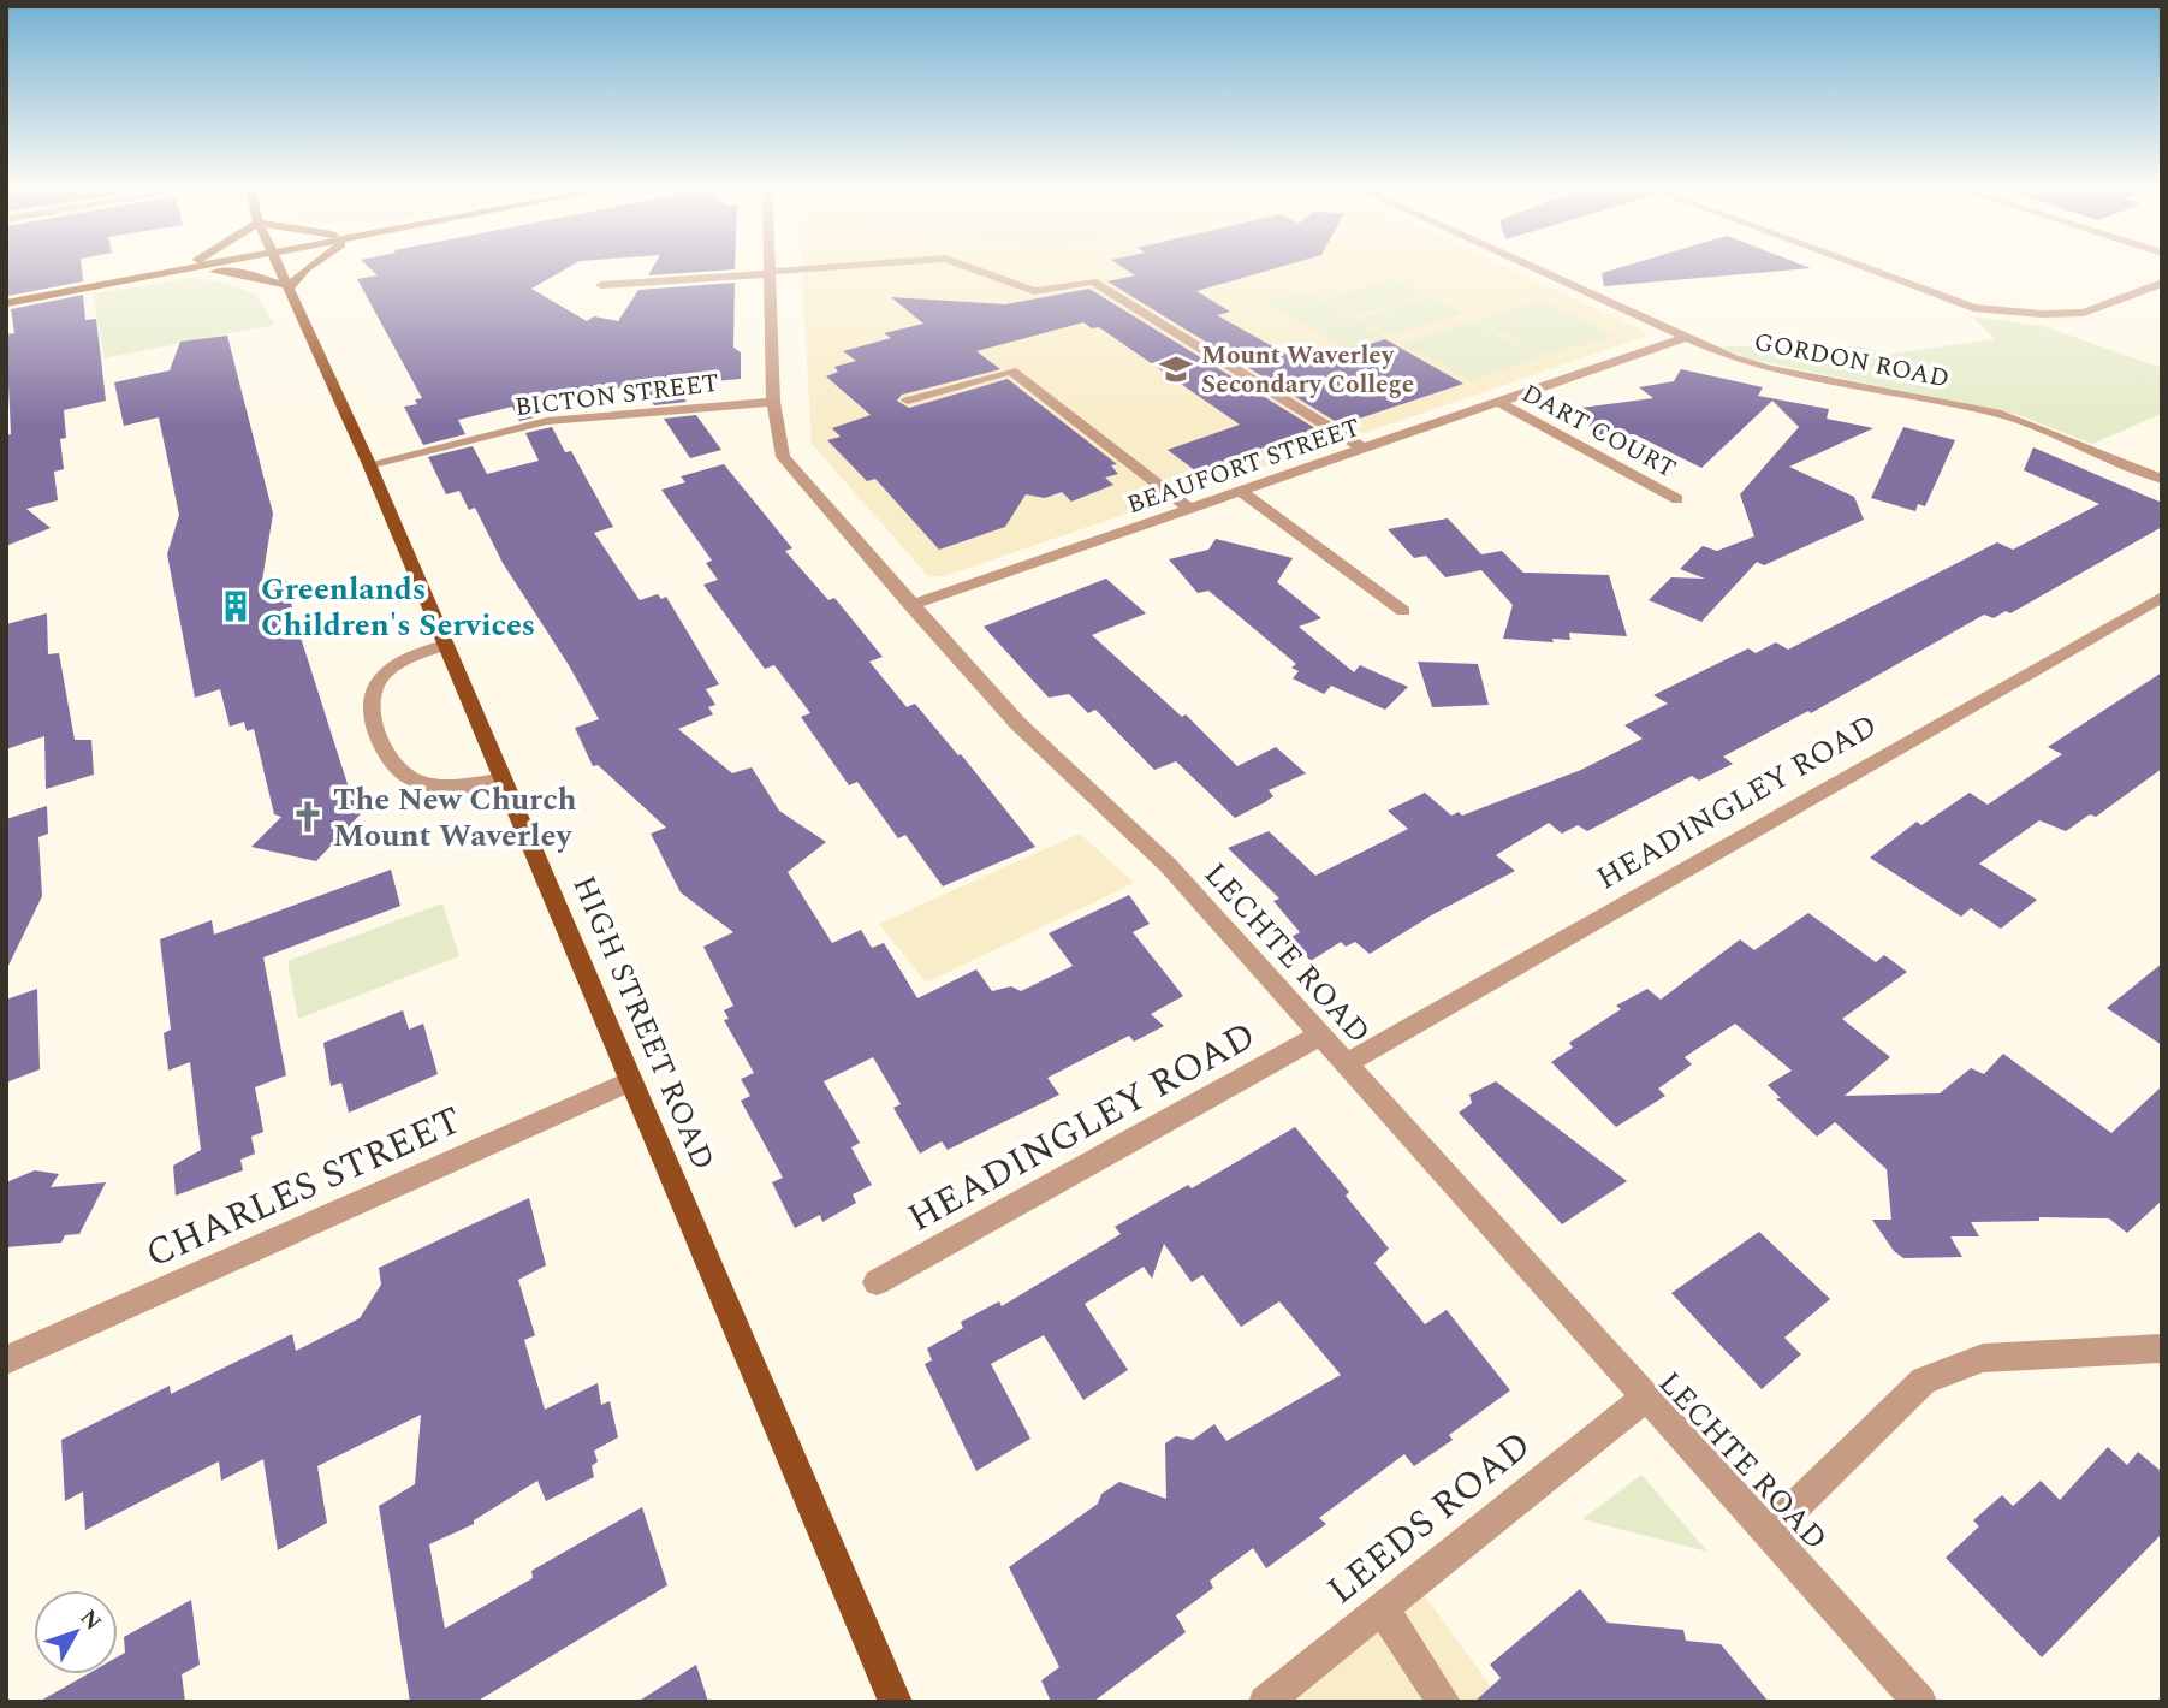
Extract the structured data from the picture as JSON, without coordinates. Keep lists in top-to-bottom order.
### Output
{
  "streets": {
    "main road": ["HIGH STREET ROAD"],
    "street": [
      "GORDON ROAD",
      "BICTON STREET",
      "DART COURT",
      "BEAUFORT STREET",
      "HEADINGLEY ROAD",
      "LECHTE ROAD",
      "CHARLES STREET",
      "LEEDS ROAD"
    ]
  },
  "crossings": [
    ["GORDON ROAD", "BEAUFORT STREET"],
    ["BICTON STREET", "LECHTE ROAD"],
    ["BICTON STREET", "HIGH STREET ROAD"],
    ["DART COURT", "BEAUFORT STREET"],
    ["BEAUFORT STREET", "LECHTE ROAD"],
    ["HEADINGLEY ROAD", "LECHTE ROAD"],
    ["LECHTE ROAD", "LEEDS ROAD"],
    ["HIGH STREET ROAD", "CHARLES STREET"]
  ],
  "places": {
    "school or university": ["Mount Waverley Secondary College"],
    "building": ["Greenlands Children's Services"],
    "church": ["The New Church Mount Waverley"]
  },
  "north": "top right"
}
